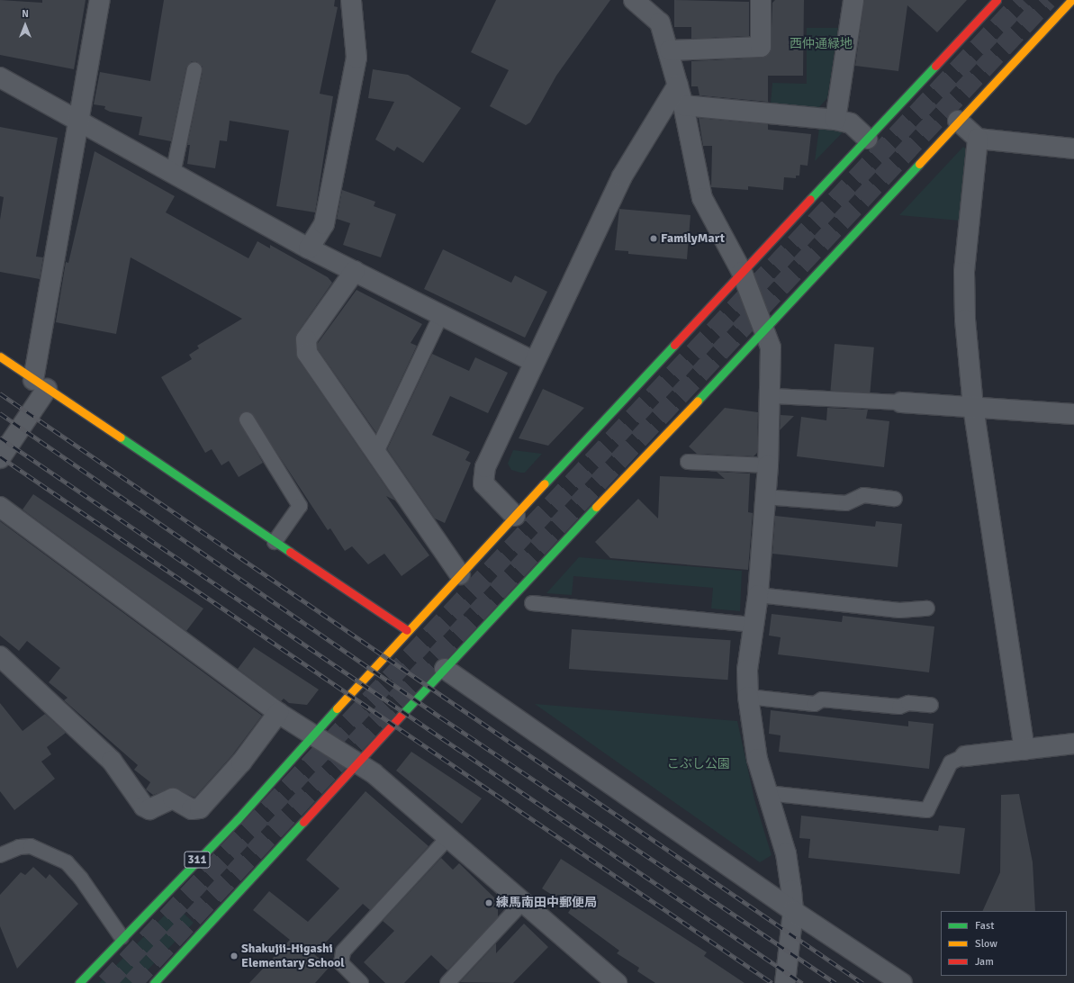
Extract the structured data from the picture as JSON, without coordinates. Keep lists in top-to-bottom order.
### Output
{
  "streets": {
    "main road": ["311"]
  },
  "parks": ["西仲通緑地", "こぶし公園"],
  "places": ["FamilyMart", "練馬南田中郵便局", "Shakujii-Higashi Elementary School"],
  "legend": ["Fast", "Slow", "Jam"],
  "north": "top"
}
